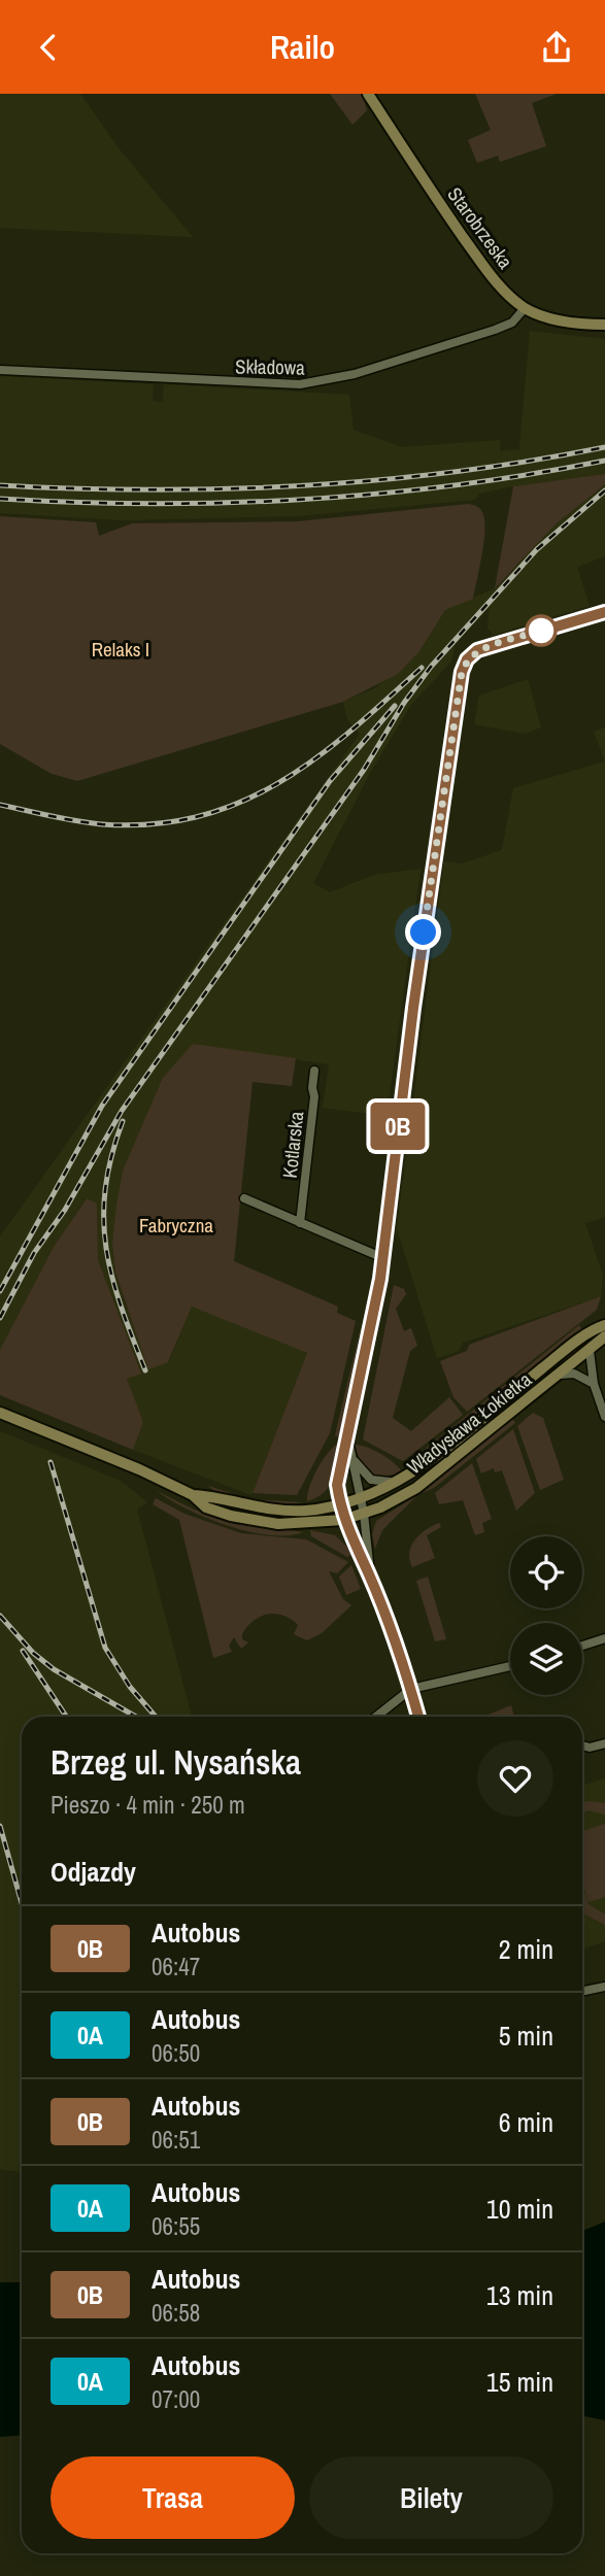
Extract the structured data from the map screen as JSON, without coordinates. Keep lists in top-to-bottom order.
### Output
{
  "streets": {
    "main road": ["Starobrzeska", "Władysława Łokietka"],
    "street": ["Składowa", "Kotlarska"]
  },
  "crossings": [
    ["Starobrzeska", "Składowa"]
  ],
  "parks": ["Relaks I", "Fabryczna"],
  "lines": ["bus line 0B"],
  "page": {
    "header": "Railo",
    "on_map": "0B",
    "heading": [
      ["Brzeg ul. Nysańska", "Pieszo · 4 min · 250 m"],
      "Odjazdy"
    ],
    "list": [
      {
        "mark": "0B",
        "name": "Autobus",
        "note": "06:47",
        "value": "2 min"
      },
      {
        "mark": "0A",
        "name": "Autobus",
        "note": "06:50",
        "value": "5 min"
      },
      {
        "mark": "0B",
        "name": "Autobus",
        "note": "06:51",
        "value": "6 min"
      },
      {
        "mark": "0A",
        "name": "Autobus",
        "note": "06:55",
        "value": "10 min"
      },
      {
        "mark": "0B",
        "name": "Autobus",
        "note": "06:58",
        "value": "13 min"
      },
      {
        "mark": "0A",
        "name": "Autobus",
        "note": "07:00",
        "value": "15 min"
      }
    ],
    "buttons": ["Trasa", "Bilety"]
  }
}
